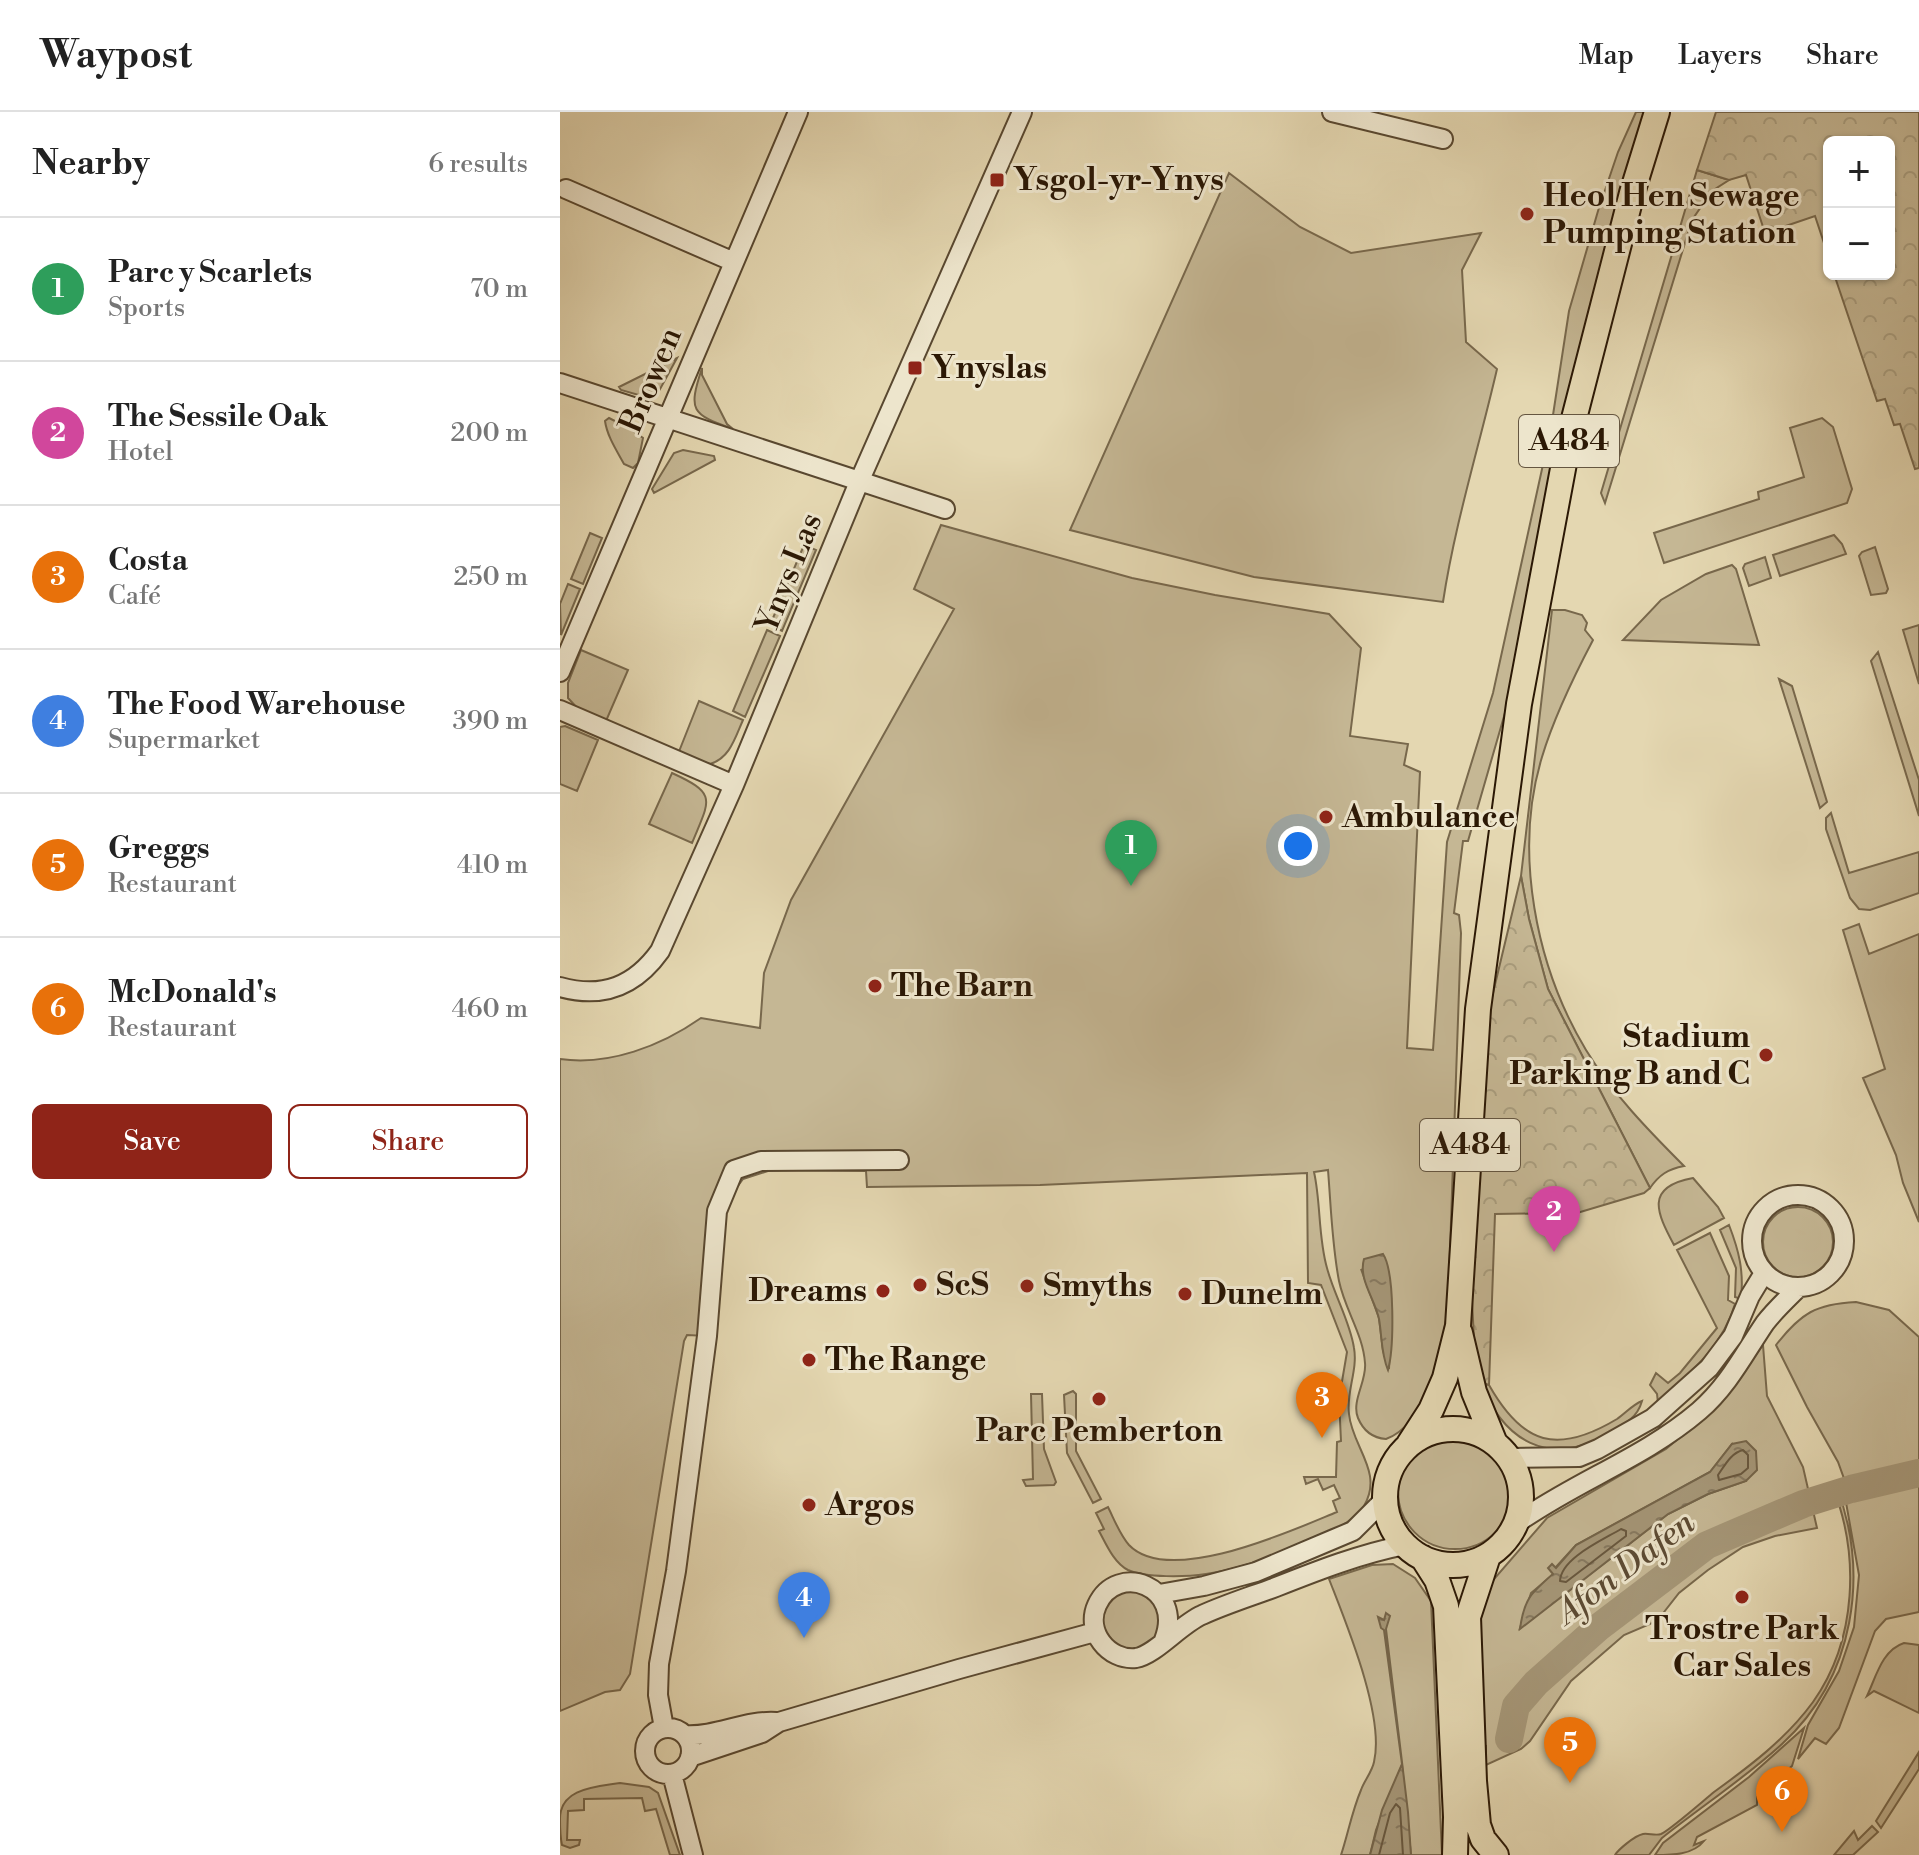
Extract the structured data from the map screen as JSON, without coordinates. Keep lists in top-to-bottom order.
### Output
{
  "streets": {
    "main road": ["A484"],
    "street": ["Browen", "Ynys Las"]
  },
  "water": ["Afon Dafen"],
  "places": {
    "transit": ["Ysgol-yr-Ynys", "Ynyslas"],
    "other": [
      "Heol Hen Sewage Pumping Station",
      "Ambulance",
      "The Barn",
      "Stadium Parking B and C",
      "ScS",
      "Smyths",
      "Dreams",
      "Dunelm",
      "The Range",
      "Parc Pemberton",
      "Argos",
      "Trostre Park Car Sales"
    ]
  },
  "page": {
    "header": "Waypost",
    "nav": ["Map", "Layers", "Share"],
    "heading": ["Nearby", "6 results"],
    "map_buttons": ["+", "−"],
    "list": [
      {
        "mark": "1",
        "name": "Parc y Scarlets",
        "note": "Sports",
        "value": "70 m"
      },
      {
        "mark": "2",
        "name": "The Sessile Oak",
        "note": "Hotel",
        "value": "200 m"
      },
      {
        "mark": "3",
        "name": "Costa",
        "note": "Café",
        "value": "250 m"
      },
      {
        "mark": "4",
        "name": "The Food Warehouse",
        "note": "Supermarket",
        "value": "390 m"
      },
      {
        "mark": "5",
        "name": "Greggs",
        "note": "Restaurant",
        "value": "410 m"
      },
      {
        "mark": "6",
        "name": "McDonald's",
        "note": "Restaurant",
        "value": "460 m"
      }
    ],
    "pins": [
      "1",
      "2",
      "3",
      "4",
      "5",
      "6"
    ],
    "buttons": ["Save", "Share"]
  }
}
